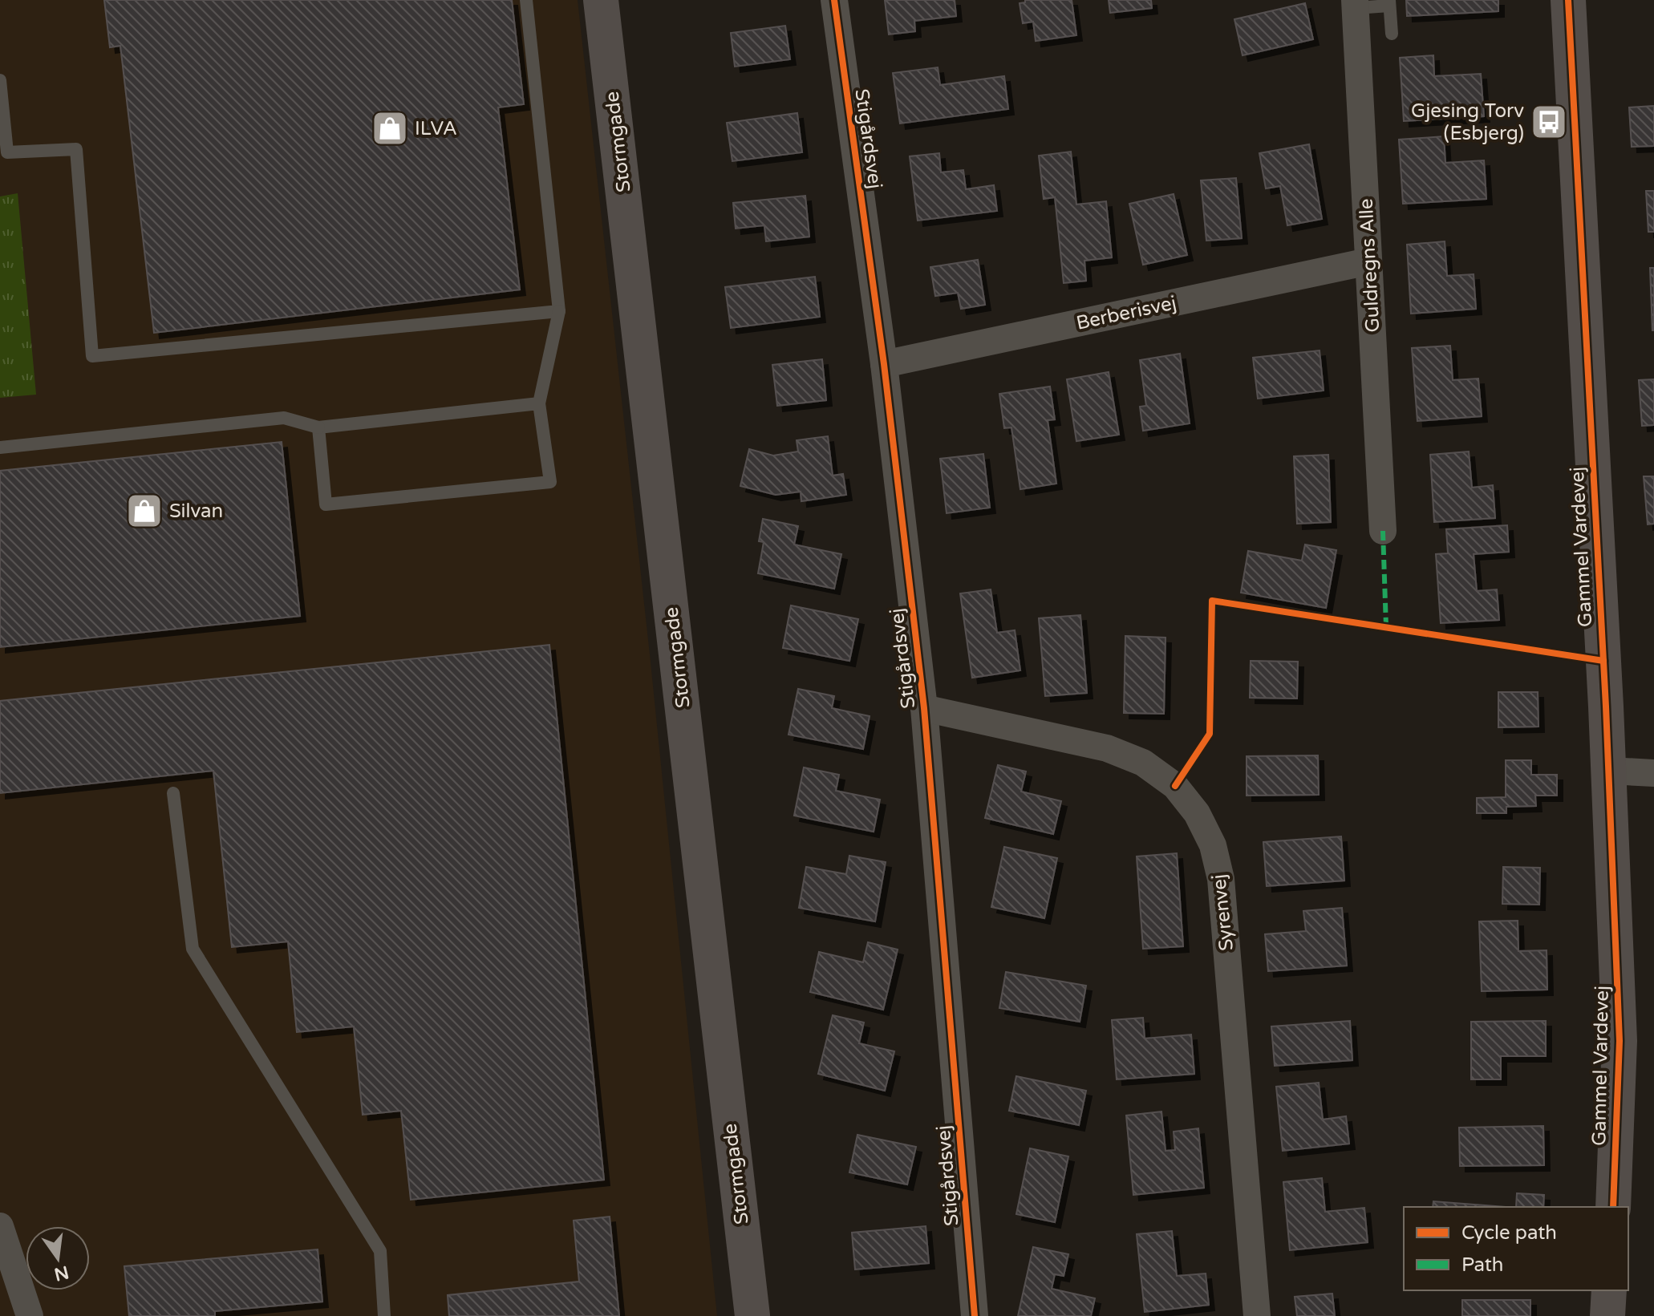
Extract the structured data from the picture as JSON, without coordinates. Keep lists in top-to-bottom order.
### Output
{
  "streets": {
    "street": [
      "Stigårdsvej",
      "Stormgade",
      "Guldregns Alle",
      "Berberisvej",
      "Gammel Vardevej",
      "Syrenvej"
    ]
  },
  "crossings": [
    ["Stigårdsvej", "Berberisvej"],
    ["Stigårdsvej", "Syrenvej"],
    ["Guldregns Alle", "Berberisvej"]
  ],
  "places": {
    "bus stop": ["Gjesing Torv (Esbjerg)"],
    "shop": ["ILVA", "Silvan"]
  },
  "legend": ["Cycle path", "Path"],
  "north": "bottom"
}
